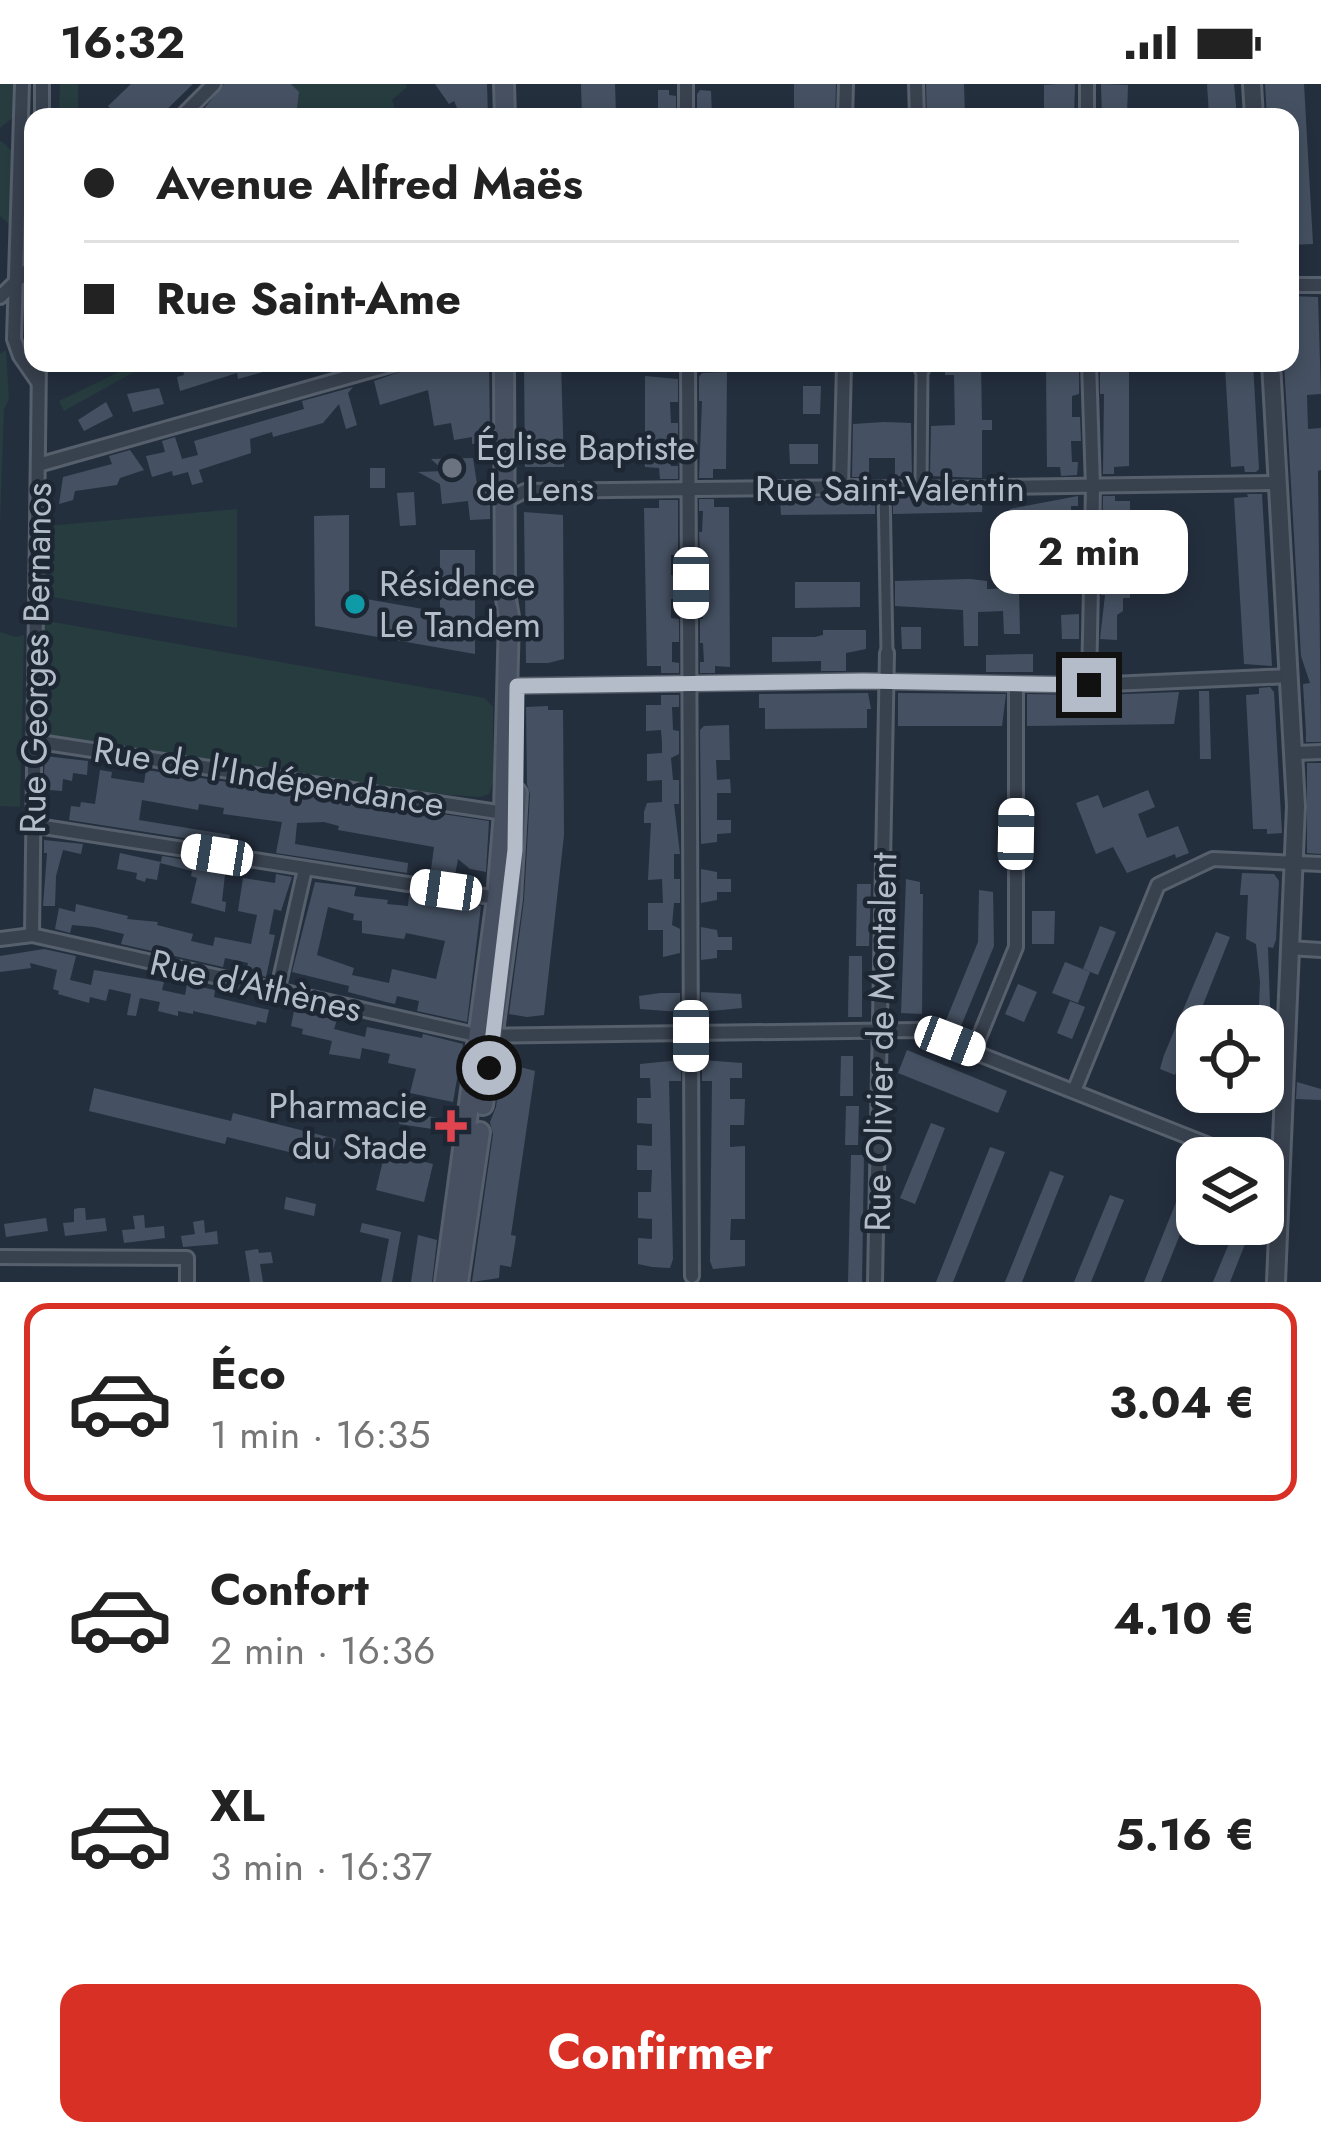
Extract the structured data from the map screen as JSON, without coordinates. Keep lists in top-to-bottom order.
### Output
{
  "streets": {
    "street": [
      "Rue Saint-Valentin",
      "Rue Georges Bernanos",
      "Rue de l'Indépendance",
      "Rue d'Athènes",
      "Rue Olivier de Montalent"
    ]
  },
  "crossings": [
    ["Rue Georges Bernanos", "Rue de l'Indépendance"],
    ["Rue Georges Bernanos", "Rue d'Athènes"],
    ["Rue d'Athènes", "Rue Olivier de Montalent"]
  ],
  "places": {
    "other": ["Église Baptiste de Lens", "Résidence Le Tandem"],
    "health": ["Pharmacie du Stade"]
  },
  "page": {
    "status": "16:32",
    "banner": ["Avenue Alfred Maës", "Rue Saint-Ame"],
    "bubble": "2 min",
    "list": [
      {
        "name": "Éco",
        "note": "1 min · 16:35",
        "value": "3.04 €"
      },
      {
        "name": "Confort",
        "note": "2 min · 16:36",
        "value": "4.10 €"
      },
      {
        "name": "XL",
        "note": "3 min · 16:37",
        "value": "5.16 €"
      }
    ],
    "buttons": "Confirmer"
  }
}
